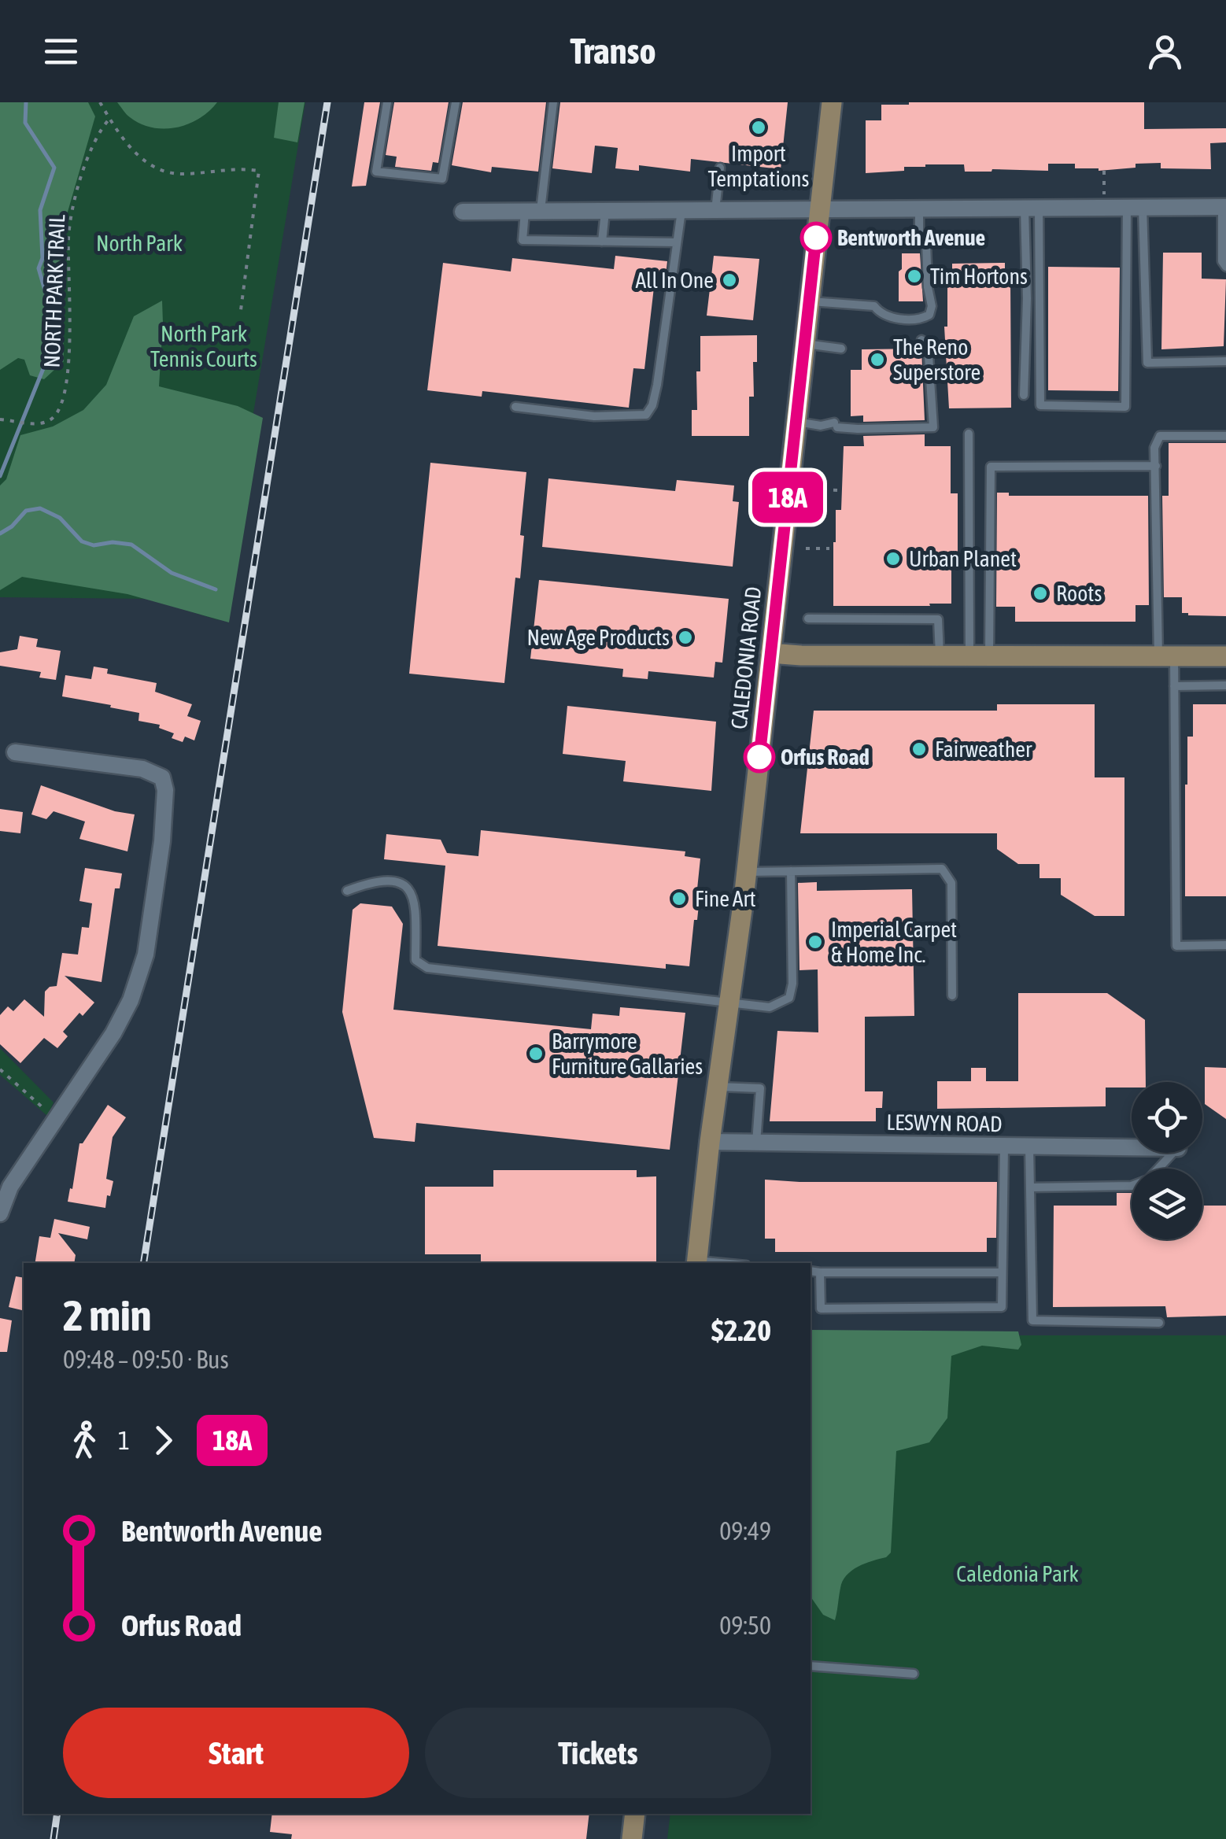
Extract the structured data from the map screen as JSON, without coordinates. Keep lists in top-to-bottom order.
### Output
{
  "streets": {
    "street": ["CALEDONIA ROAD", "LESWYN ROAD"],
    "path": ["NORTH PARK TRAIL"]
  },
  "crossings": [
    ["CALEDONIA ROAD", "LESWYN ROAD"]
  ],
  "parks": ["North Park", "North Park Tennis Courts", "Caledonia Park"],
  "places": [
    "Import Temptations",
    "Bentworth Avenue",
    "Tim Hortons",
    "All In One",
    "The Reno Superstore",
    "Urban Planet",
    "Roots",
    "New Age Products",
    "Fairweather",
    "Orfus Road",
    "Fine Art",
    "Imperial Carpet & Home Inc.",
    "Barrymore Furniture Gallaries"
  ],
  "lines": ["bus line 18A"],
  "page": {
    "header": "Transo",
    "on_map": "18A",
    "heading": ["2 min", "09:48 – 09:50 · Bus", "$2.20"],
    "legs": ["1", "18A"],
    "list": [
      {
        "name": "Bentworth Avenue",
        "value": "09:49"
      },
      {
        "name": "Orfus Road",
        "value": "09:50"
      }
    ],
    "buttons": ["Start", "Tickets"]
  }
}
